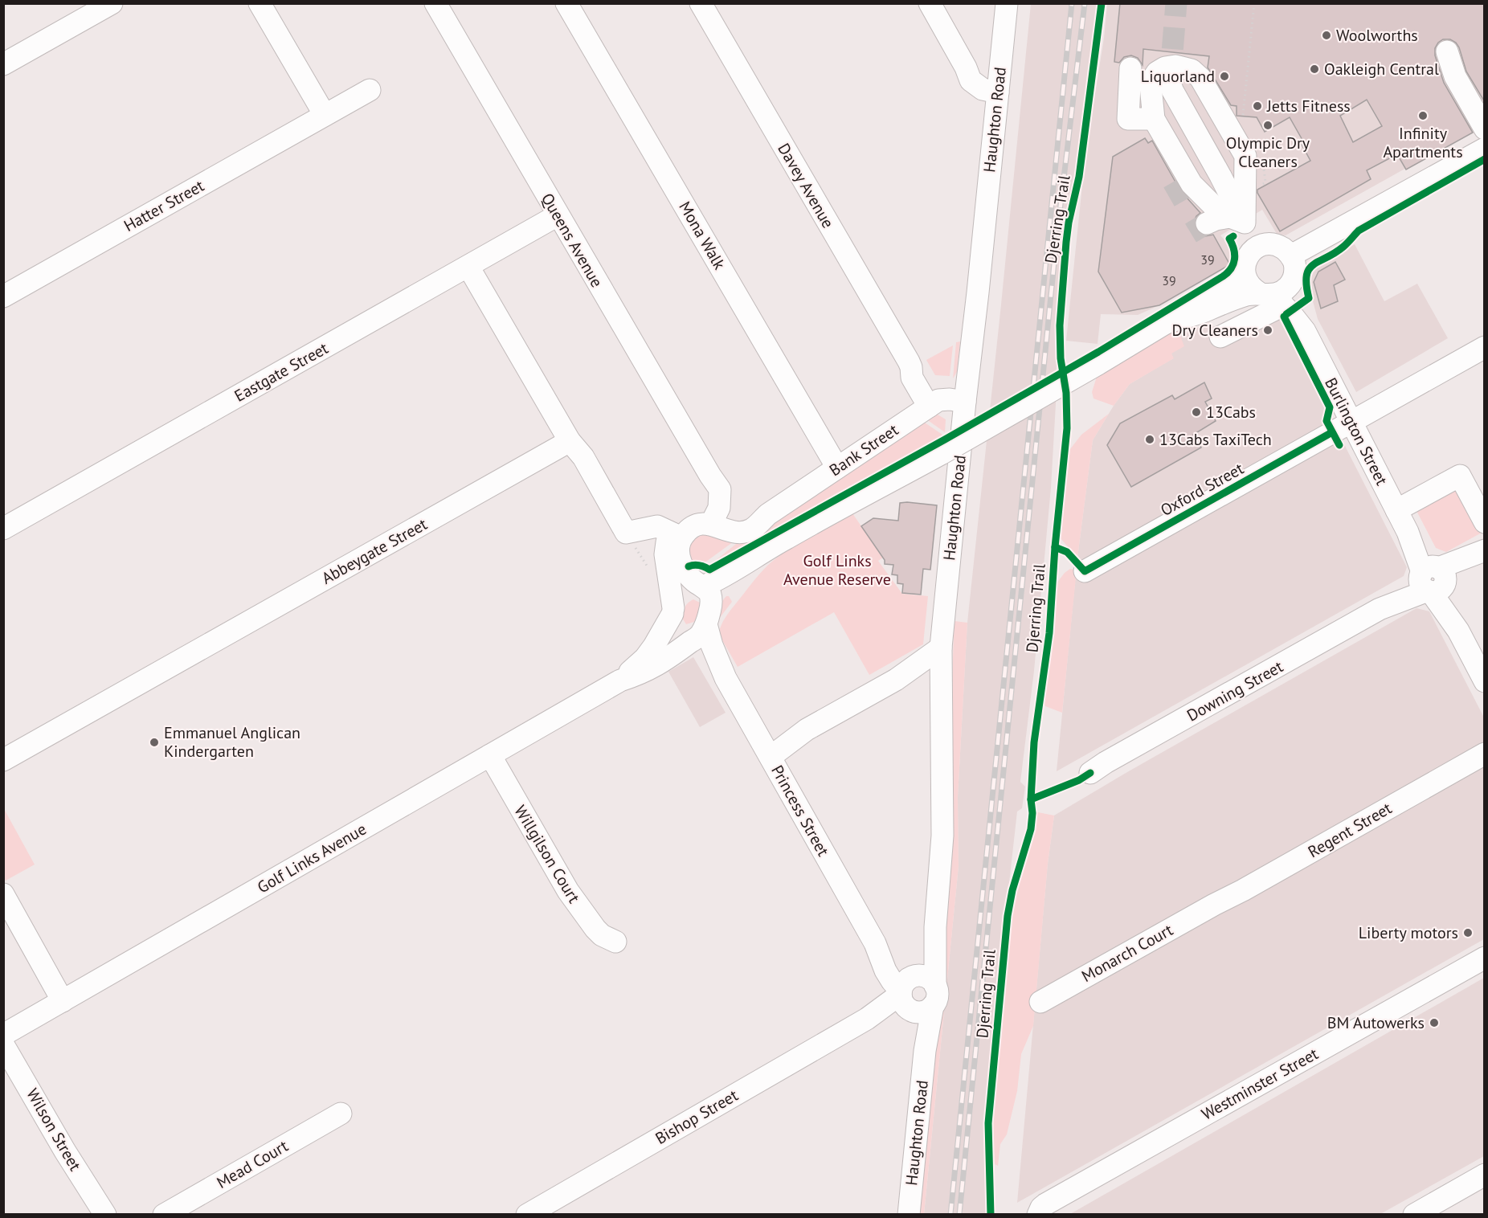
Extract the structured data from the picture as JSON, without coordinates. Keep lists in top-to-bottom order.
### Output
{
  "streets": {
    "street": [
      "Haughton Road",
      "Davey Avenue",
      "Hatter Street",
      "Mona Walk",
      "Queens Avenue",
      "Eastgate Street",
      "Burlington Street",
      "Bank Street",
      "Oxford Street",
      "Abbeygate Street",
      "Downing Street",
      "Princess Street",
      "Regent Street",
      "Willgilson Court",
      "Golf Links Avenue",
      "Monarch Court",
      "Westminster Street",
      "Bishop Street",
      "Wilson Street",
      "Mead Court"
    ],
    "cycle path": ["Djerring Trail"]
  },
  "crossings": [
    ["Haughton Road", "Princess Street"],
    ["Haughton Road", "Bishop Street"],
    ["Davey Avenue", "Bank Street"],
    ["Mona Walk", "Bank Street"],
    ["Queens Avenue", "Eastgate Street"],
    ["Queens Avenue", "Bank Street"],
    ["Burlington Street", "Oxford Street"],
    ["Burlington Street", "Downing Street"],
    ["Princess Street", "Golf Links Avenue"],
    ["Princess Street", "Bishop Street"],
    ["Regent Street", "Monarch Court"],
    ["Willgilson Court", "Golf Links Avenue"]
  ],
  "parks": ["Golf Links Avenue Reserve"],
  "places": [
    "Woolworths",
    "Oakleigh Central",
    "Liquorland",
    "Jetts Fitness",
    "Infinity Apartments",
    "Olympic Dry Cleaners",
    "Dry Cleaners",
    "13Cabs",
    "13Cabs TaxiTech",
    "Emmanuel Anglican Kindergarten",
    "Liberty motors",
    "BM Autowerks"
  ],
  "house_numbers": ["39", "39"]
}
